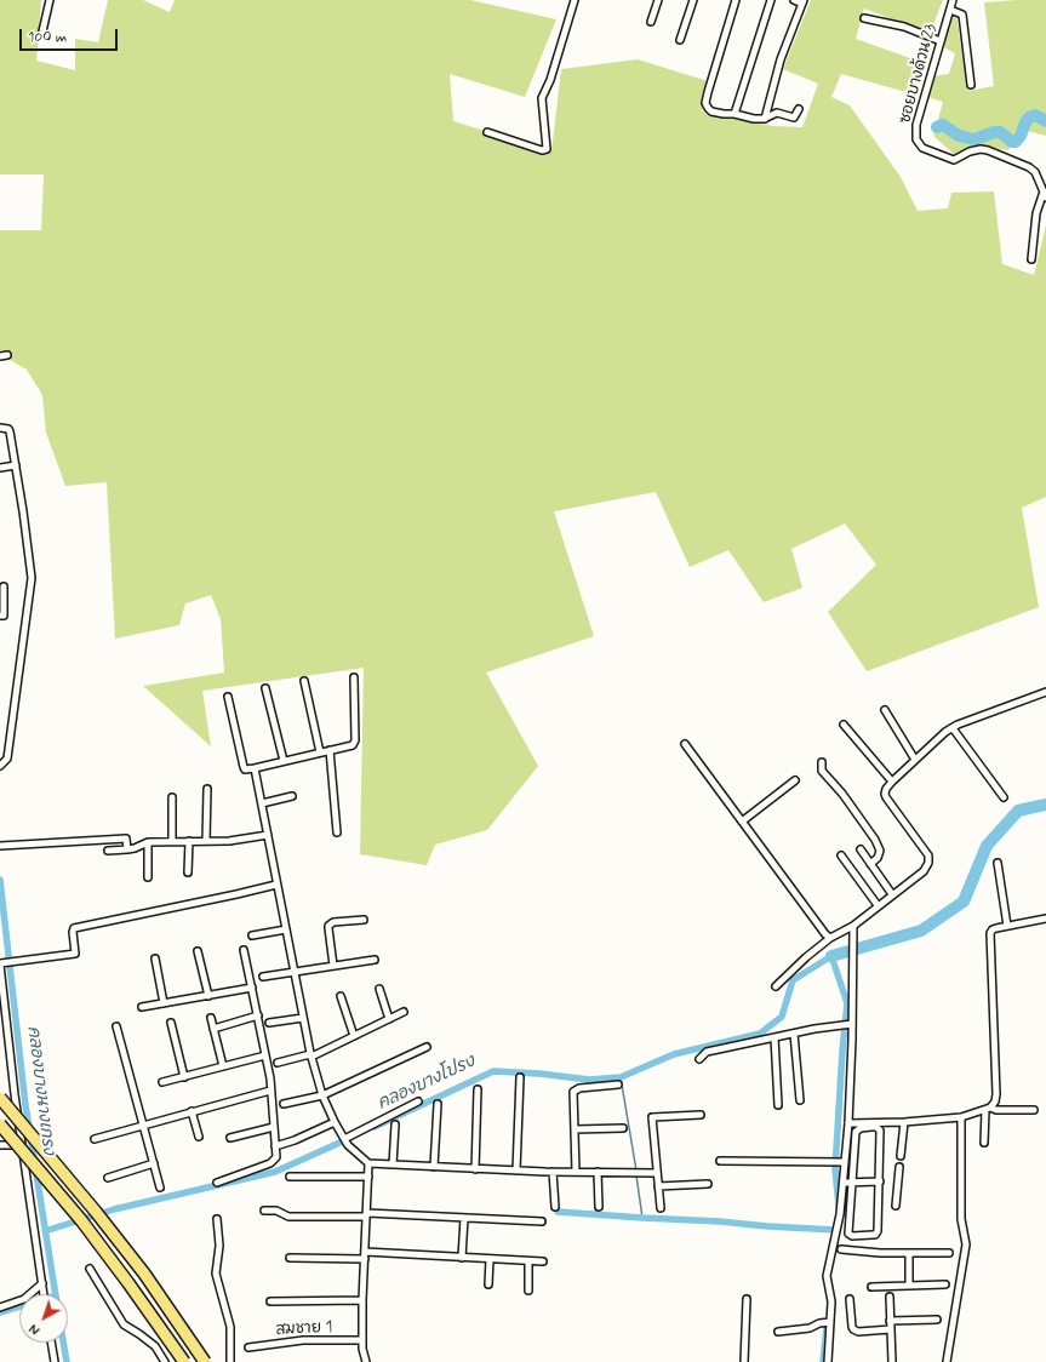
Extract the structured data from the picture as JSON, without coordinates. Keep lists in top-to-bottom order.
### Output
{
  "streets": {
    "street": ["ซอยบางด้วน 23", "สมชาย 1"]
  },
  "water": ["คลองบางโปรง", "คลองบางนางเกรง"],
  "scale_bar": "100 m",
  "north": "bottom left"
}
